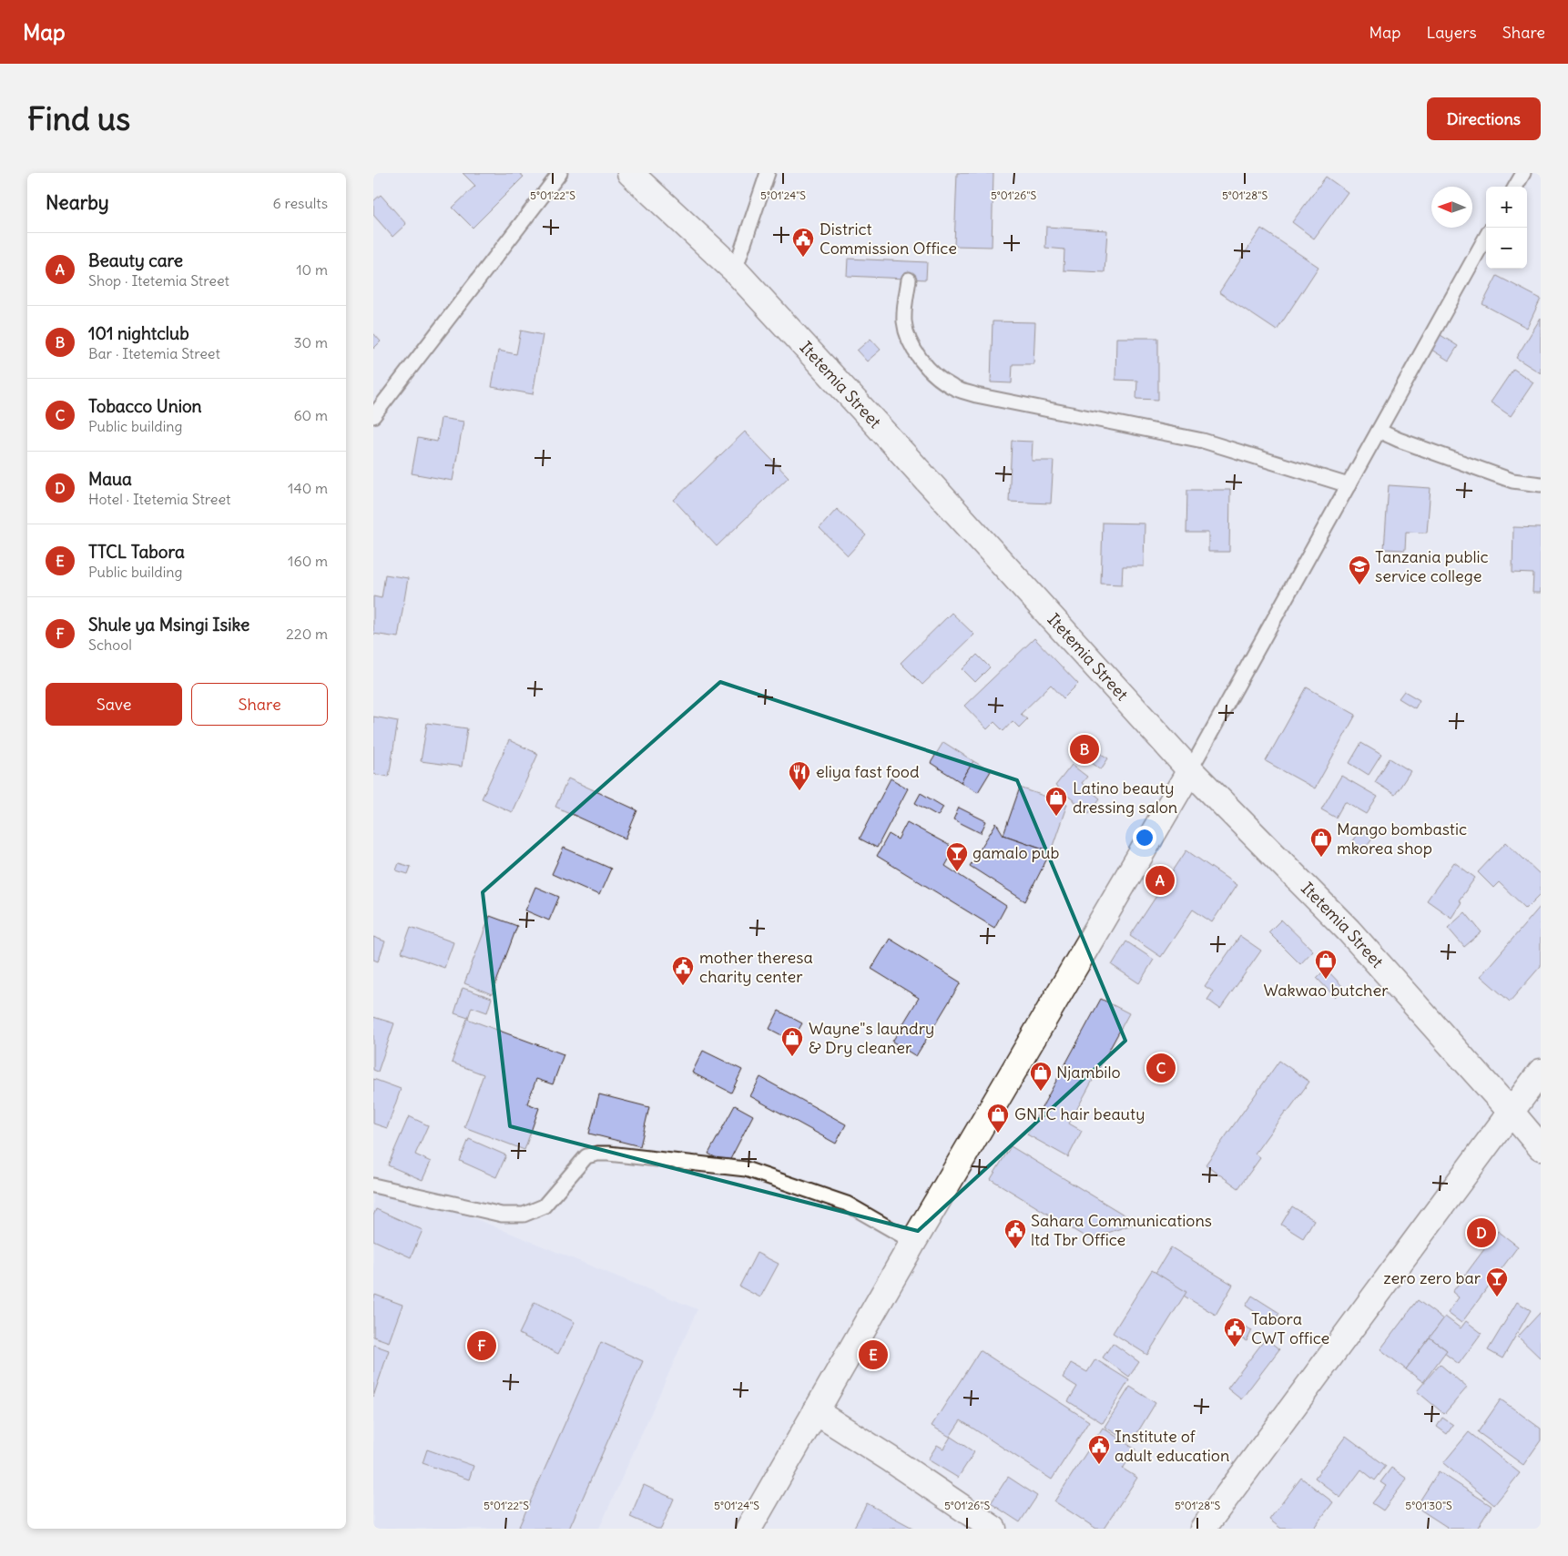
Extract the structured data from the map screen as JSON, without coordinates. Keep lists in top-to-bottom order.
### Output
{
  "streets": {
    "street": ["Itetemia Street"]
  },
  "places": {
    "public building": [
      "District Commission Office",
      "mother theresa charity center",
      "Sahara Communications ltd Tbr Office",
      "Tabora CWT office",
      "Institute of adult education"
    ],
    "school or university": ["Tanzania public service college"],
    "restaurant": ["eliya fast food"],
    "shop": [
      "Latino beauty dressing salon",
      "Mango bombastic mkorea shop",
      "Wakwao butcher",
      "Wayne\"s laundry & Dry cleaner",
      "Njambilo",
      "GNTC hair beauty"
    ],
    "bar": ["gamalo pub", "zero zero bar"]
  },
  "north": "left",
  "page": {
    "header": "Map",
    "nav": ["Map", "Layers", "Share"],
    "buttons": [
      "Directions",
      ["Save", "Share"]
    ],
    "title": "Find us",
    "heading": ["Nearby", "6 results"],
    "map_buttons": ["+", "−"],
    "list": [
      {
        "mark": "A",
        "name": "Beauty care",
        "note": "Shop · Itetemia Street",
        "value": "10 m"
      },
      {
        "mark": "B",
        "name": "101 nightclub",
        "note": "Bar · Itetemia Street",
        "value": "30 m"
      },
      {
        "mark": "C",
        "name": "Tobacco Union",
        "note": "Public building",
        "value": "60 m"
      },
      {
        "mark": "D",
        "name": "Maua",
        "note": "Hotel · Itetemia Street",
        "value": "140 m"
      },
      {
        "mark": "E",
        "name": "TTCL Tabora",
        "note": "Public building",
        "value": "160 m"
      },
      {
        "mark": "F",
        "name": "Shule ya Msingi Isike",
        "note": "School",
        "value": "220 m"
      }
    ],
    "pins": [
      "B",
      "A",
      "C",
      "D",
      "F",
      "E"
    ]
  },
  "coordinates": [
    "5°01'22\"S",
    "5°01'24\"S",
    "5°01'26\"S",
    "5°01'28\"S",
    "5°01'30\"S"
  ]
}
